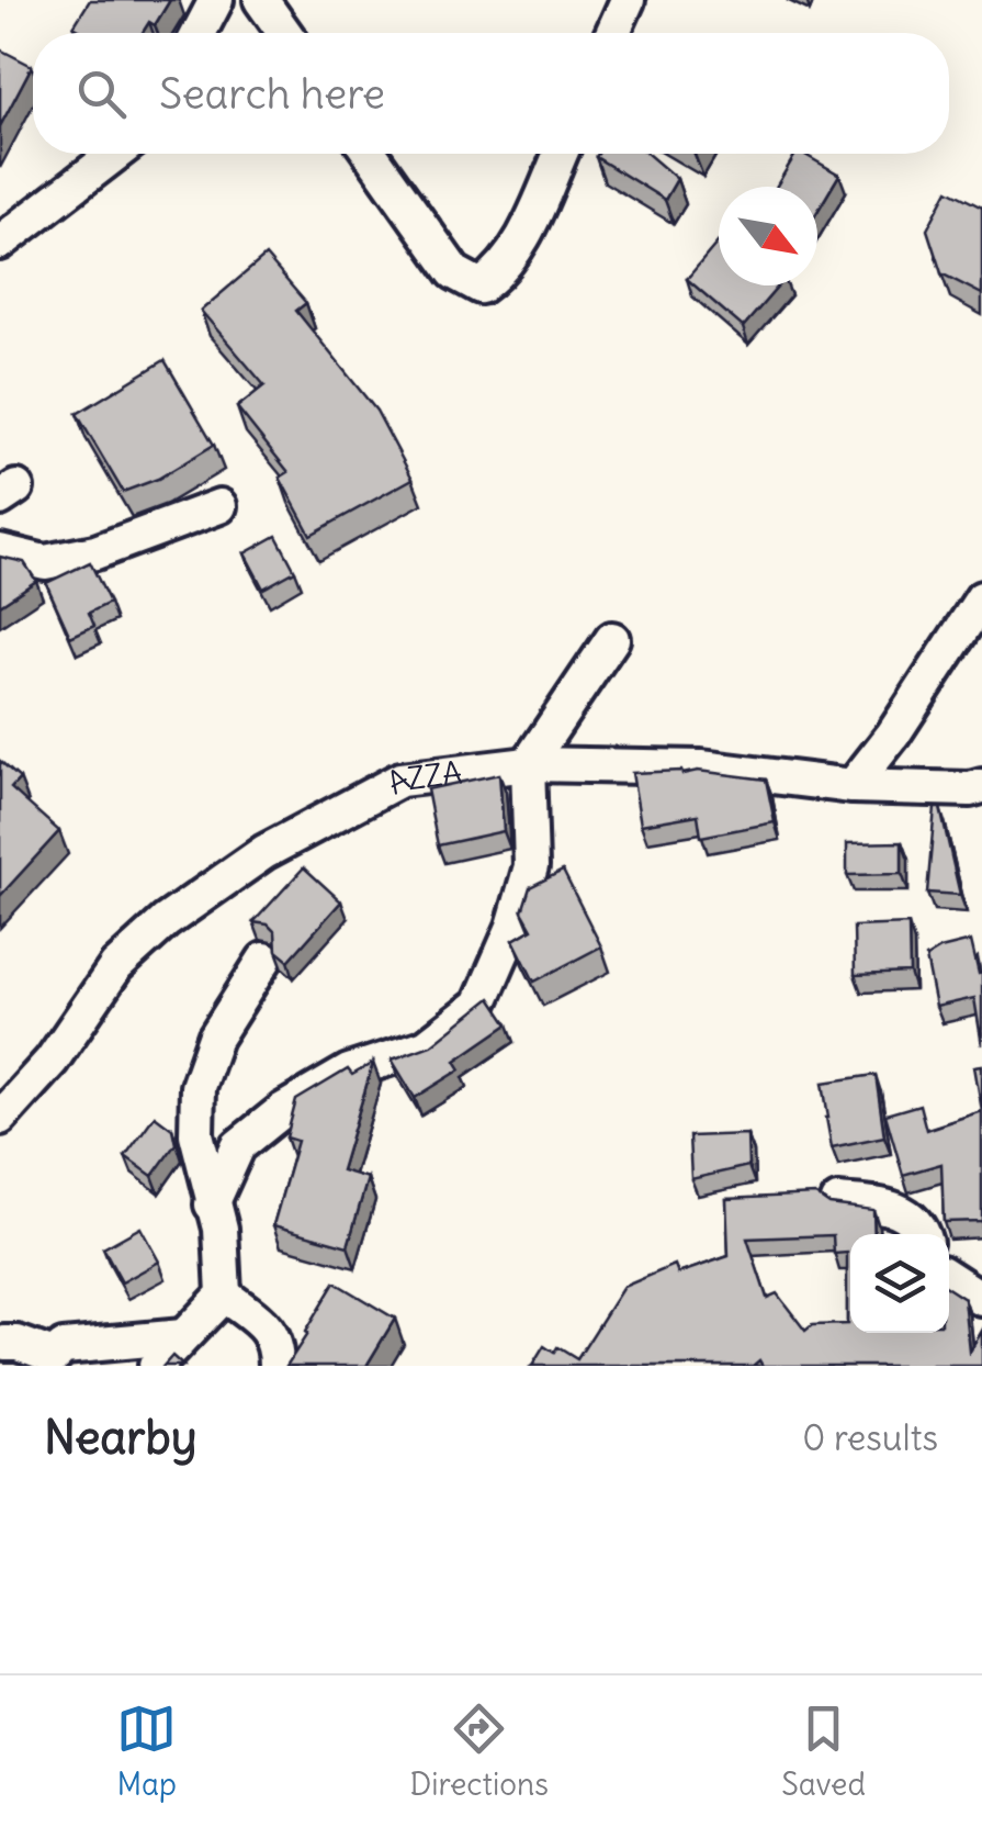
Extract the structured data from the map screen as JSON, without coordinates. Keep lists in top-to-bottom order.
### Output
{
  "streets": {
    "street": ["AZZA"]
  },
  "north": "bottom right",
  "page": {
    "search": "Search here",
    "heading": ["Nearby", "0 results"],
    "nav": ["Map", "Directions", "Saved"]
  }
}
